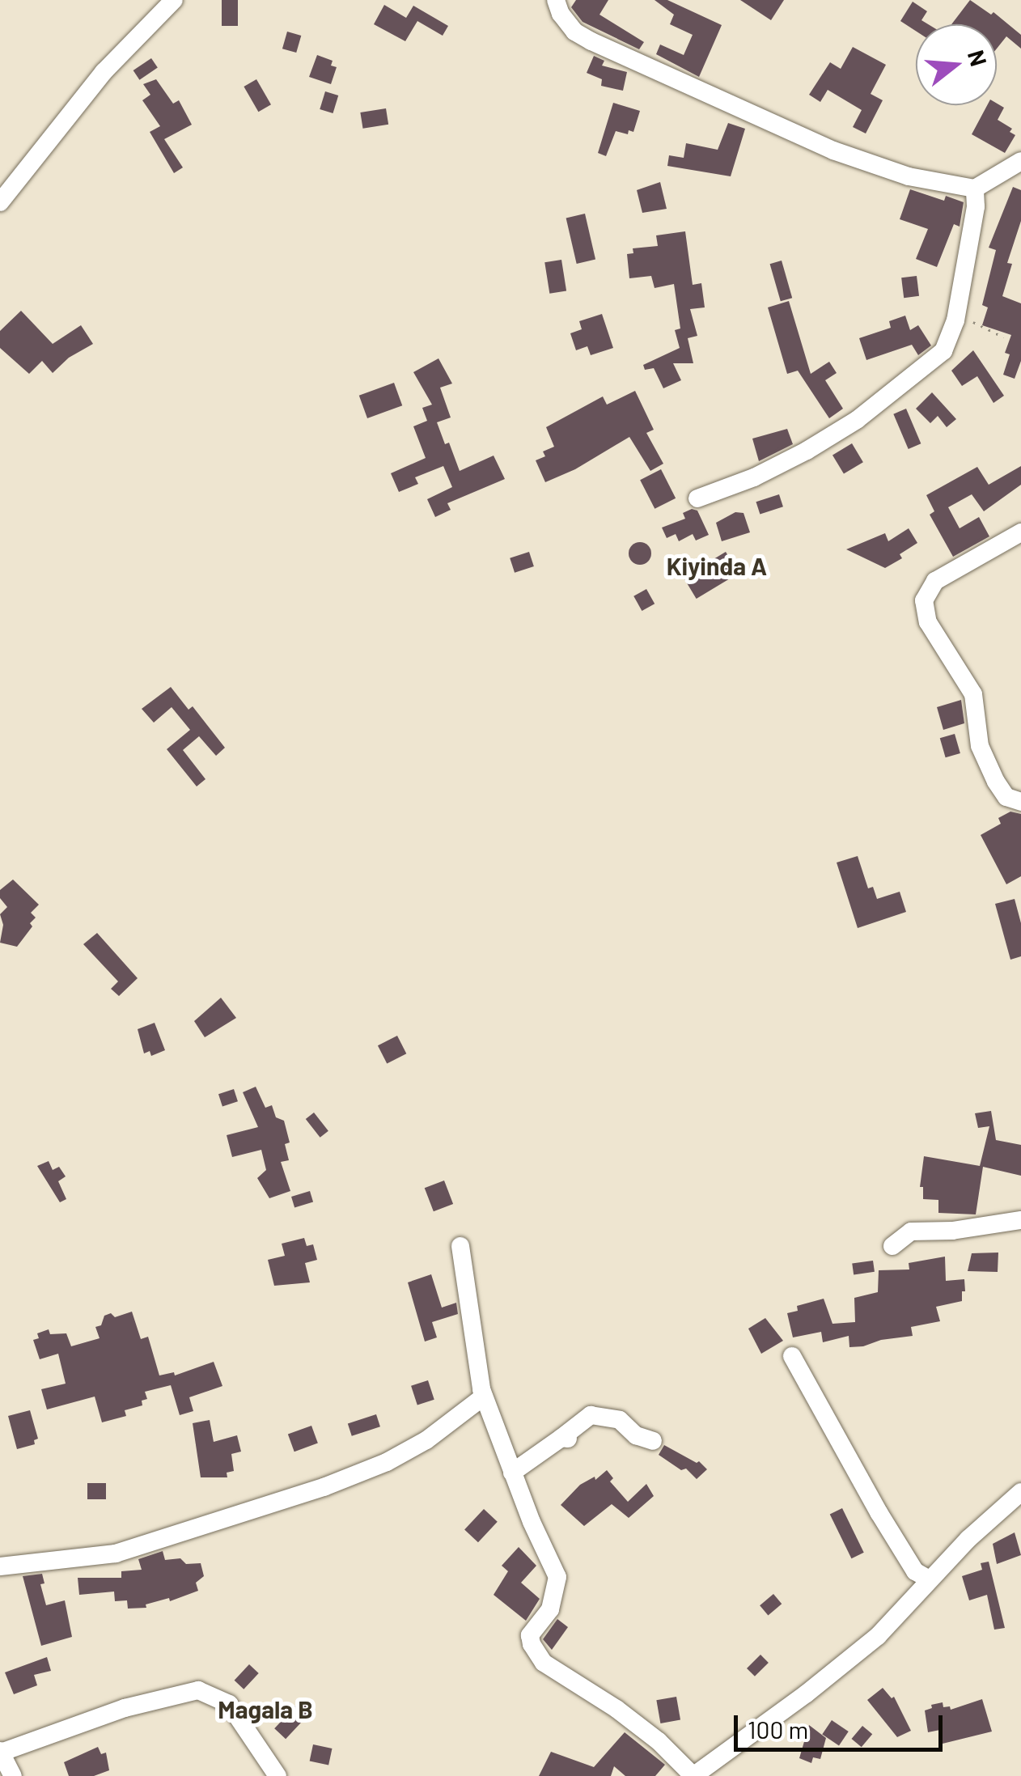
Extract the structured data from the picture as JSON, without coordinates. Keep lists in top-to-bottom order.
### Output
{
  "districts": ["Kiyinda A", "Magala B"],
  "scale_bar": "100 m",
  "north": "right"
}
